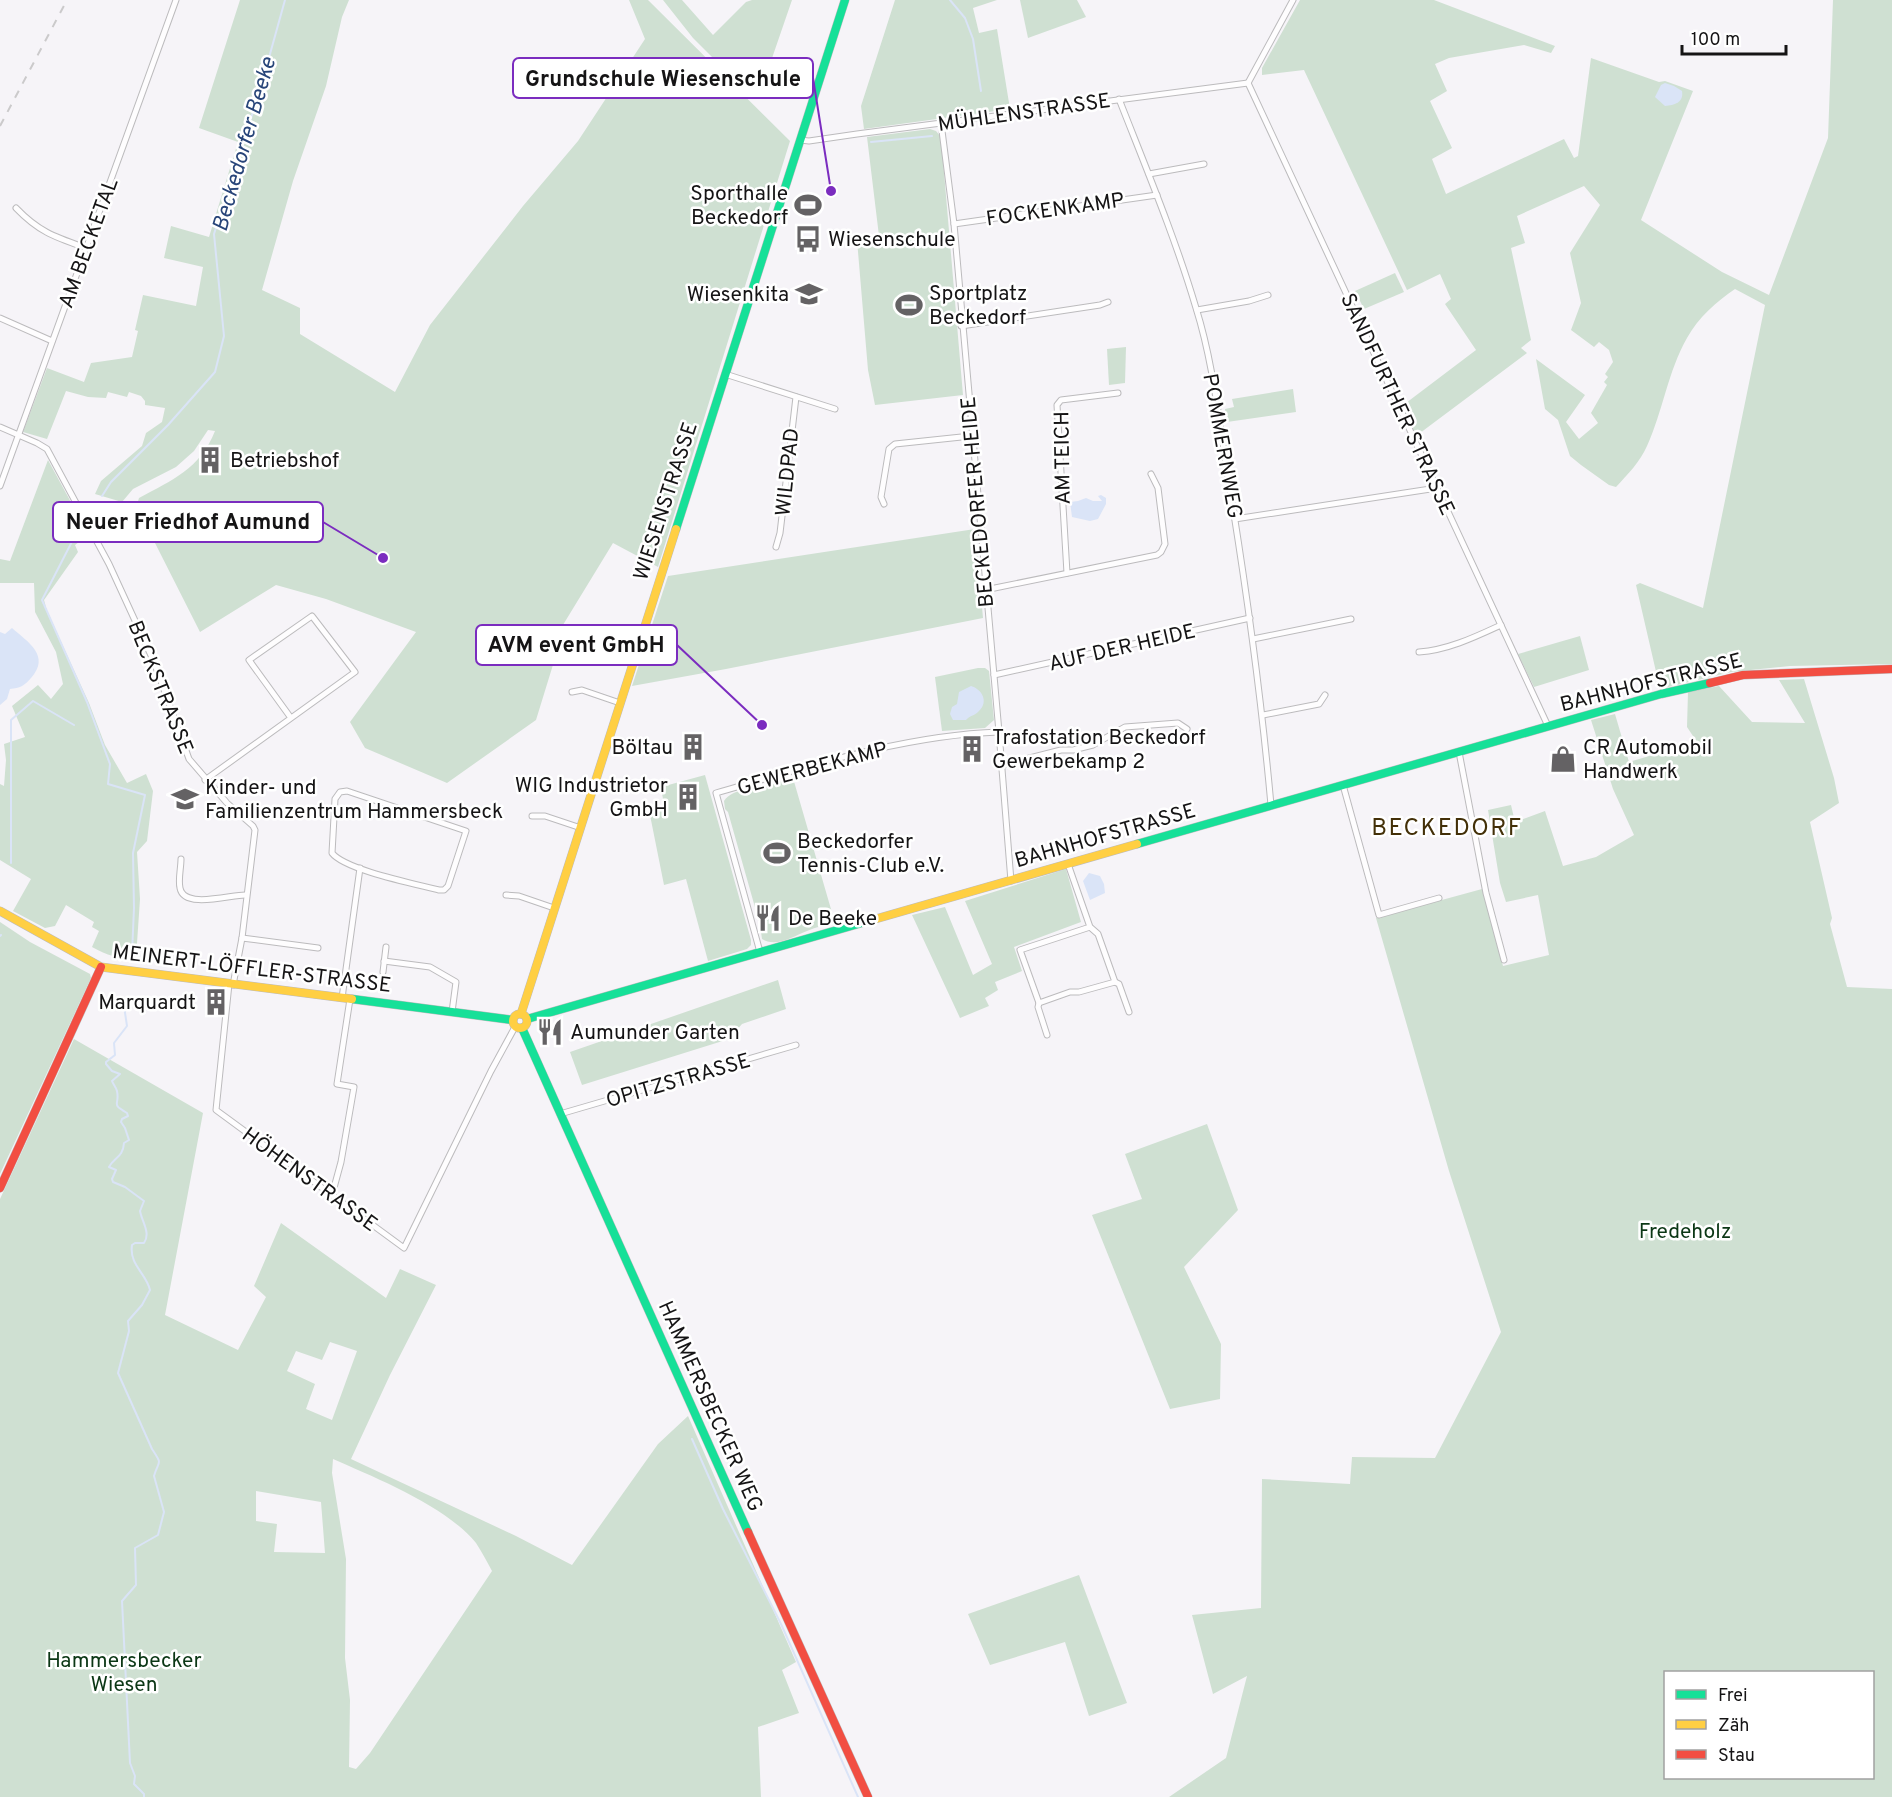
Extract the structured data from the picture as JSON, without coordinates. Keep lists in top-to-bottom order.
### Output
{
  "streets": {
    "street": [
      "MÜHLENSTRASSE",
      "FOCKENKAMP",
      "AM BECKETAL",
      "SANDFURTHER STRASSE",
      "POMMERNWEG",
      "AM TEICH",
      "WILDPAD",
      "WIESENSTRASSE",
      "BECKEDORFER HEIDE",
      "AUF DER HEIDE",
      "BAHNHOFSTRASSE",
      "BECKSTRASSE",
      "GEWERBEKAMP",
      "MEINERT-LÖFFLER-STRASSE",
      "OPITZSTRASSE",
      "HÖHENSTRASSE",
      "HAMMERSBECKER WEG"
    ]
  },
  "crossings": [
    ["MÜHLENSTRASSE", "SANDFURTHER STRASSE"],
    ["MÜHLENSTRASSE", "POMMERNWEG"],
    ["MÜHLENSTRASSE", "WIESENSTRASSE"],
    ["MÜHLENSTRASSE", "BECKEDORFER HEIDE"],
    ["FOCKENKAMP", "POMMERNWEG"],
    ["FOCKENKAMP", "BECKEDORFER HEIDE"],
    ["AM BECKETAL", "BECKSTRASSE"],
    ["SANDFURTHER STRASSE", "BAHNHOFSTRASSE"],
    ["POMMERNWEG", "AUF DER HEIDE"],
    ["POMMERNWEG", "BAHNHOFSTRASSE"],
    ["WILDPAD", "WIESENSTRASSE"],
    ["WIESENSTRASSE", "BAHNHOFSTRASSE"],
    ["BECKEDORFER HEIDE", "AUF DER HEIDE"],
    ["BECKEDORFER HEIDE", "BAHNHOFSTRASSE"],
    ["BECKEDORFER HEIDE", "GEWERBEKAMP"],
    ["BAHNHOFSTRASSE", "GEWERBEKAMP"],
    ["BECKSTRASSE", "MEINERT-LÖFFLER-STRASSE"],
    ["BECKSTRASSE", "HÖHENSTRASSE"],
    ["MEINERT-LÖFFLER-STRASSE", "HÖHENSTRASSE"],
    ["MEINERT-LÖFFLER-STRASSE", "HAMMERSBECKER WEG"],
    ["OPITZSTRASSE", "HAMMERSBECKER WEG"],
    ["HÖHENSTRASSE", "HAMMERSBECKER WEG"]
  ],
  "districts": ["BECKEDORF"],
  "water": ["Beckedorfer Beeke"],
  "parks": ["Fredeholz", "Hammersbecker Wiesen"],
  "places": {
    "other": ["Grundschule Wiesenschule", "Neuer Friedhof Aumund", "AVM event GmbH"],
    "sports": ["Sporthalle Beckedorf", "Sportplatz Beckedorf", "Beckedorfer Tennis-Club e.V."],
    "bus stop": ["Wiesenschule"],
    "school or university": ["Wiesenkita", "Kinder- und Familienzentrum Hammersbeck"],
    "building": [
      "Betriebshof",
      "Böltau",
      "Trafostation Beckedorf Gewerbekamp 2",
      "WIG Industrietor GmbH",
      "Marquardt"
    ],
    "shop": ["CR Automobil Handwerk"],
    "restaurant": ["De Beeke", "Aumunder Garten"]
  },
  "legend": ["Frei", "Zäh", "Stau"],
  "scale_bar": "100 m"
}
